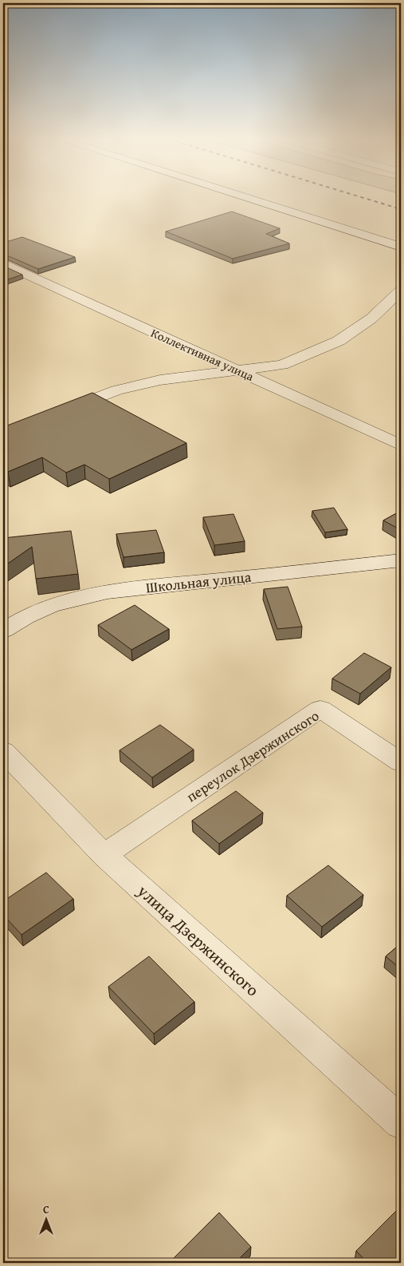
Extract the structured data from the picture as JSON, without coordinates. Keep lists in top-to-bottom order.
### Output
{
  "streets": {
    "street": [
      "Коллективная улица",
      "Школьная улица",
      "переулок Дзержинского",
      "улица Дзержинского"
    ]
  },
  "crossings": [
    ["переулок Дзержинского", "улица Дзержинского"]
  ],
  "north": "top"
}
